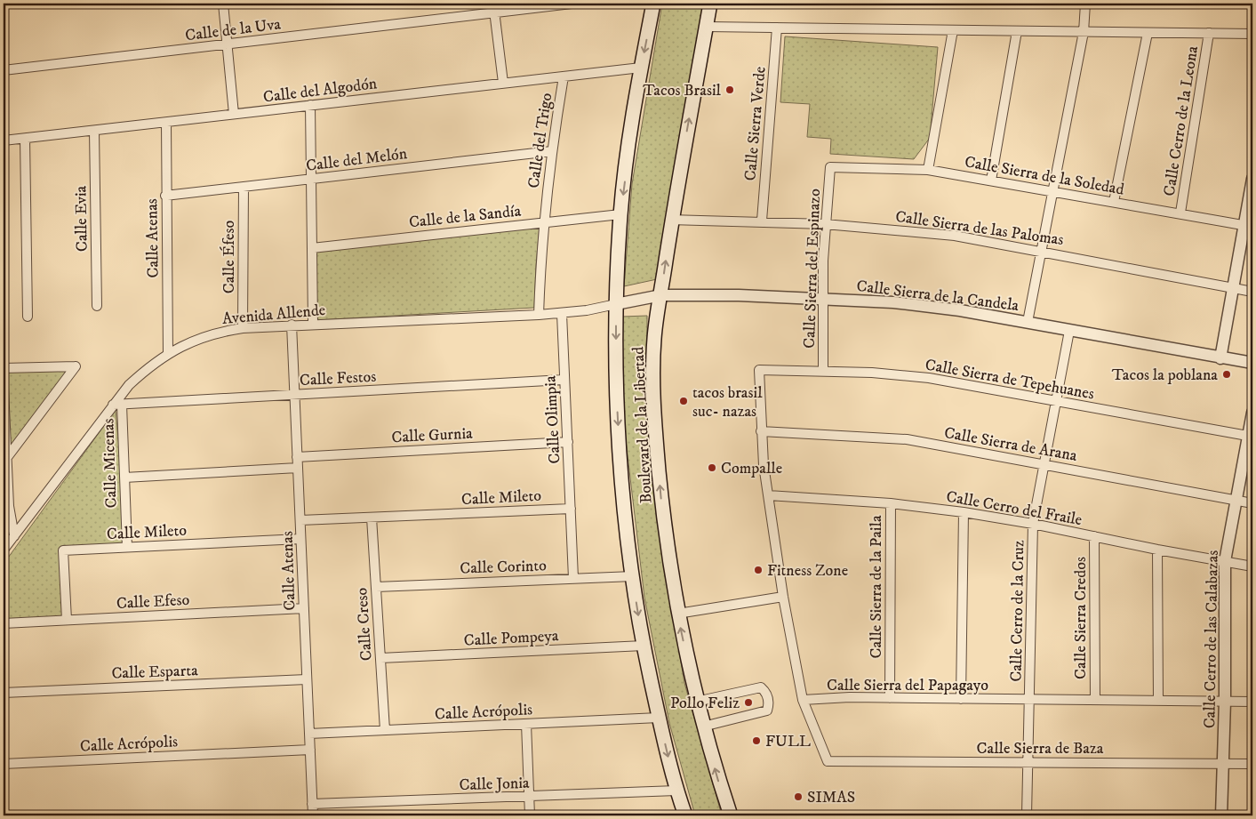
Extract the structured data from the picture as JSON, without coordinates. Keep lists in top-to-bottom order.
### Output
{
  "streets": {
    "main road": ["Boulevard de la Libertad"],
    "street": [
      "Calle de la Uva",
      "Calle del Algodón",
      "Calle Cerro de la Leona",
      "Calle Sierra Verde",
      "Calle del Trigo",
      "Calle del Melón",
      "Calle Sierra de la Soledad",
      "Calle de la Sandía",
      "Calle Evia",
      "Calle Sierra de las Palomas",
      "Calle Atenas",
      "Calle Éfeso",
      "Calle Sierra del Espinazo",
      "Calle Sierra de la Candela",
      "Avenida Allende",
      "Calle Festos",
      "Calle Sierra de Tepehuanes",
      "Calle Olimpia",
      "Calle Gurnia",
      "Calle Sierra de Arana",
      "Calle Micenas",
      "Calle Mileto",
      "Calle Cerro del Fraile",
      "Calle Corinto",
      "Calle Sierra de la Paila",
      "Calle Efeso",
      "Calle Cerro de la Cruz",
      "Calle Sierra Credos",
      "Calle Creso",
      "Calle Pompeya",
      "Calle Cerro de las Calabazas",
      "Calle Esparta",
      "Calle Sierra del Papagayo",
      "Calle Acrópolis",
      "Calle Sierra de Baza",
      "Calle Jonia"
    ]
  },
  "crossings": [
    ["Calle del Algodón", "Calle del Trigo"],
    ["Calle del Algodón", "Calle Evia"],
    ["Calle del Algodón", "Calle Atenas"],
    ["Calle del Algodón", "Boulevard de la Libertad"],
    ["Calle Cerro de la Leona", "Calle Sierra de la Soledad"],
    ["Calle Sierra Verde", "Calle Sierra de las Palomas"],
    ["Calle del Trigo", "Calle del Melón"],
    ["Calle del Trigo", "Calle de la Sandía"],
    ["Calle del Trigo", "Avenida Allende"],
    ["Calle del Melón", "Calle Atenas"],
    ["Calle del Melón", "Calle Éfeso"],
    ["Calle Sierra de la Soledad", "Calle Sierra del Espinazo"],
    ["Calle de la Sandía", "Boulevard de la Libertad"],
    ["Calle Sierra de las Palomas", "Calle Sierra del Espinazo"],
    ["Calle Sierra de las Palomas", "Boulevard de la Libertad"],
    ["Calle Atenas", "Avenida Allende"],
    ["Calle Atenas", "Calle Festos"],
    ["Calle Atenas", "Calle Gurnia"],
    ["Calle Atenas", "Calle Mileto"],
    ["Calle Atenas", "Calle Efeso"],
    ["Calle Atenas", "Calle Esparta"],
    ["Calle Atenas", "Calle Acrópolis"],
    ["Calle Atenas", "Calle Jonia"],
    ["Calle Éfeso", "Avenida Allende"],
    ["Calle Sierra del Espinazo", "Calle Sierra de la Candela"],
    ["Calle Sierra del Espinazo", "Calle Sierra de Tepehuanes"],
    ["Calle Sierra de la Candela", "Avenida Allende"],
    ["Calle Sierra de la Candela", "Boulevard de la Libertad"],
    ["Calle Sierra de la Candela", "Calle Cerro de la Cruz"],
    ["Avenida Allende", "Calle Festos"],
    ["Avenida Allende", "Calle Olimpia"],
    ["Avenida Allende", "Boulevard de la Libertad"],
    ["Avenida Allende", "Calle Micenas"],
    ["Calle Festos", "Calle Olimpia"],
    ["Calle Festos", "Calle Micenas"],
    ["Calle Sierra de Tepehuanes", "Calle Sierra de Arana"],
    ["Calle Sierra de Tepehuanes", "Calle Cerro de la Cruz"],
    ["Calle Sierra de Tepehuanes", "Calle Cerro de las Calabazas"],
    ["Calle Olimpia", "Calle Gurnia"],
    ["Calle Olimpia", "Calle Mileto"],
    ["Calle Olimpia", "Calle Corinto"],
    ["Boulevard de la Libertad", "Calle Corinto"],
    ["Boulevard de la Libertad", "Calle Pompeya"],
    ["Boulevard de la Libertad", "Calle Acrópolis"],
    ["Boulevard de la Libertad", "Calle Jonia"],
    ["Calle Sierra de Arana", "Calle Cerro de la Cruz"],
    ["Calle Sierra de Arana", "Calle Cerro de las Calabazas"],
    ["Calle Micenas", "Calle Mileto"],
    ["Calle Mileto", "Calle Efeso"],
    ["Calle Mileto", "Calle Creso"],
    ["Calle Cerro del Fraile", "Calle Sierra de la Paila"],
    ["Calle Cerro del Fraile", "Calle Cerro de la Cruz"],
    ["Calle Cerro del Fraile", "Calle Sierra Credos"],
    ["Calle Cerro del Fraile", "Calle Cerro de las Calabazas"],
    ["Calle Corinto", "Calle Creso"],
    ["Calle Sierra de la Paila", "Calle Sierra del Papagayo"],
    ["Calle Cerro de la Cruz", "Calle Sierra del Papagayo"],
    ["Calle Cerro de la Cruz", "Calle Sierra de Baza"],
    ["Calle Sierra Credos", "Calle Sierra del Papagayo"],
    ["Calle Creso", "Calle Pompeya"],
    ["Calle Creso", "Calle Acrópolis"],
    ["Calle Cerro de las Calabazas", "Calle Sierra del Papagayo"],
    ["Calle Cerro de las Calabazas", "Calle Sierra de Baza"],
    ["Calle Sierra del Papagayo", "Calle Sierra de Baza"]
  ],
  "places": [
    "Tacos Brasil",
    "Tacos la poblana",
    "tacos brasil suc- nazas",
    "Compalle",
    "Fitness Zone",
    "Pollo Feliz",
    "FULL",
    "SIMAS"
  ]
}
